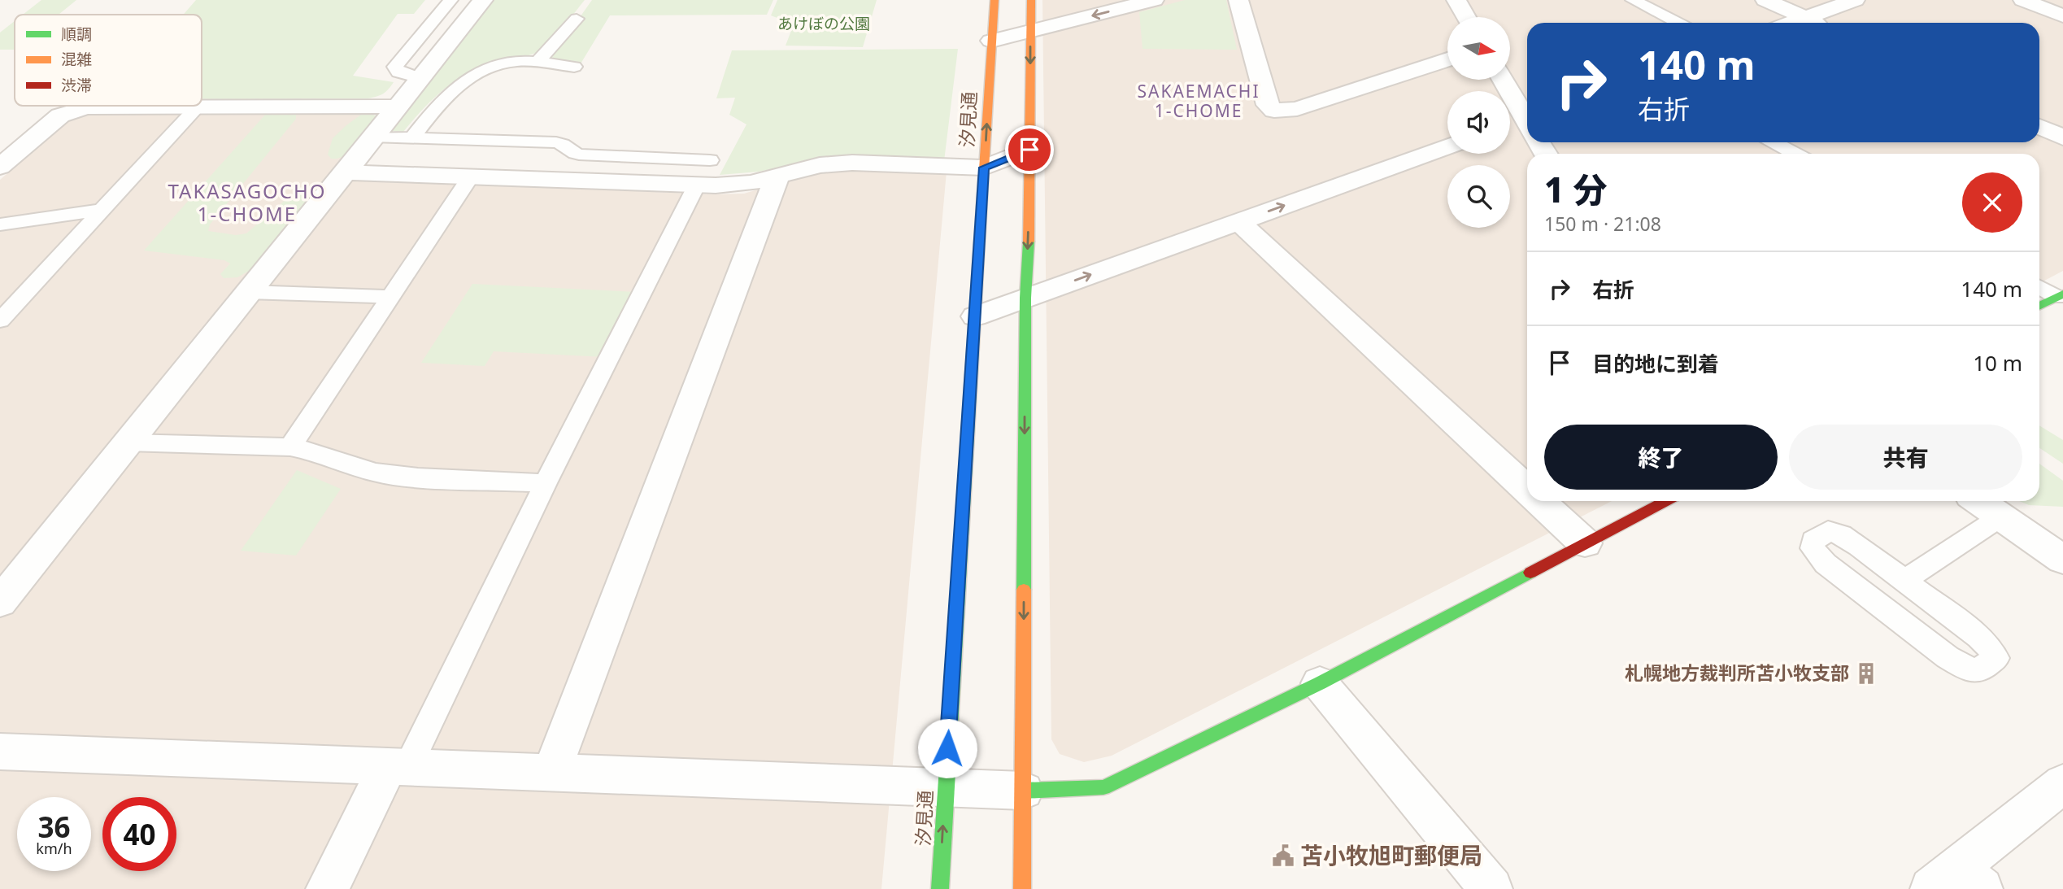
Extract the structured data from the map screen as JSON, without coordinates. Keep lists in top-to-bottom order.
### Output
{
  "streets": {
    "street": ["汐見通"]
  },
  "districts": ["SAKAEMACHI 1-CHOME", "TAKASAGOCHO 1-CHOME"],
  "parks": ["あけぼの公園"],
  "places": {
    "building": ["札幌地方裁判所苫小牧支部"],
    "public building": ["苫小牧旭町郵便局"]
  },
  "legend": ["順調", "混雑", "渋滞"],
  "north": "right",
  "page": {
    "turn": ["140 m", "右折"],
    "heading": ["1 分", "150 m · 21:08"],
    "list": [
      {
        "name": "右折",
        "value": "140 m"
      },
      {
        "name": "目的地に到着",
        "value": "10 m"
      }
    ],
    "buttons": ["終了", "共有"],
    "speed": "36 km/h",
    "limit": "40"
  }
}
